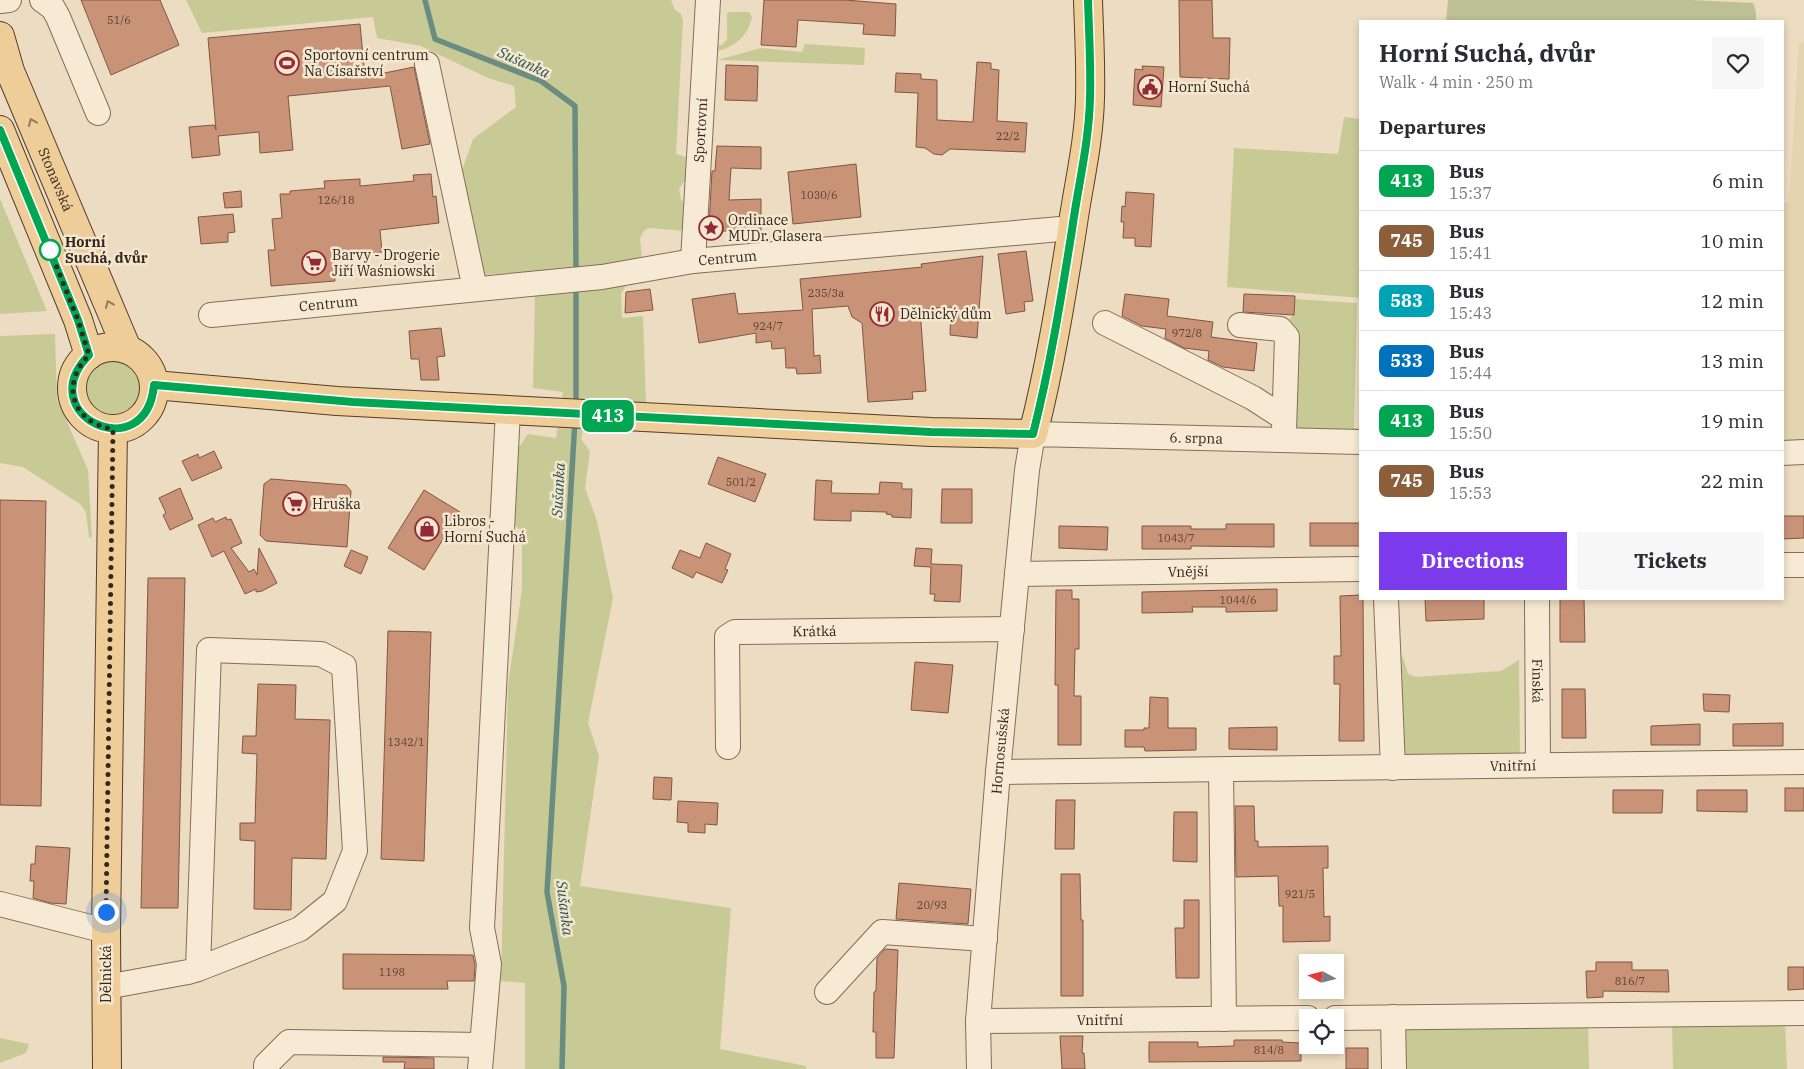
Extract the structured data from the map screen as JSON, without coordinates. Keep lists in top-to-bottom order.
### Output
{
  "streets": {
    "main road": ["Stonavská", "Dělnická"],
    "street": [
      "Sportovní",
      "Centrum",
      "6. srpna",
      "Vnější",
      "Krátká",
      "Finská",
      "Hornosušská",
      "Vnitřní"
    ]
  },
  "crossings": [
    ["Sportovní", "Centrum"],
    ["Stonavská", "Dělnická"],
    ["6. srpna", "Hornosušská"],
    ["Vnější", "Hornosušská"],
    ["Krátká", "Hornosušská"],
    ["Finská", "Vnitřní"],
    ["Hornosušská", "Vnitřní"]
  ],
  "water": ["Sušanka"],
  "places": {
    "sports": ["Sportovní centrum Na Císařství"],
    "public building": ["Horní Suchá"],
    "place": ["Ordinace MUDr. Glasera"],
    "other": ["Horní Suchá, dvůr"],
    "supermarket": ["Barvy - Drogerie Jiří Waśniowski", "Hruška"],
    "restaurant": ["Dělnický dům"],
    "shop": ["Libros - Horní Suchá"]
  },
  "lines": ["bus line 413"],
  "house_numbers": [
    "51/6",
    "22/2",
    "1030/6",
    "126/18",
    "235/3a",
    "924/7",
    "972/8",
    "501/2",
    "1043/7",
    "1044/6",
    "1342/1",
    "921/5",
    "20/93",
    "1198",
    "816/7",
    "814/8"
  ],
  "north": "left",
  "page": {
    "on_map": "413",
    "heading": [
      ["Horní Suchá, dvůr", "Walk · 4 min · 250 m"],
      "Departures"
    ],
    "list": [
      {
        "mark": "413",
        "name": "Bus",
        "note": "15:37",
        "value": "6 min"
      },
      {
        "mark": "745",
        "name": "Bus",
        "note": "15:41",
        "value": "10 min"
      },
      {
        "mark": "583",
        "name": "Bus",
        "note": "15:43",
        "value": "12 min"
      },
      {
        "mark": "533",
        "name": "Bus",
        "note": "15:44",
        "value": "13 min"
      },
      {
        "mark": "413",
        "name": "Bus",
        "note": "15:50",
        "value": "19 min"
      },
      {
        "mark": "745",
        "name": "Bus",
        "note": "15:53",
        "value": "22 min"
      }
    ],
    "buttons": ["Directions", "Tickets"]
  }
}
